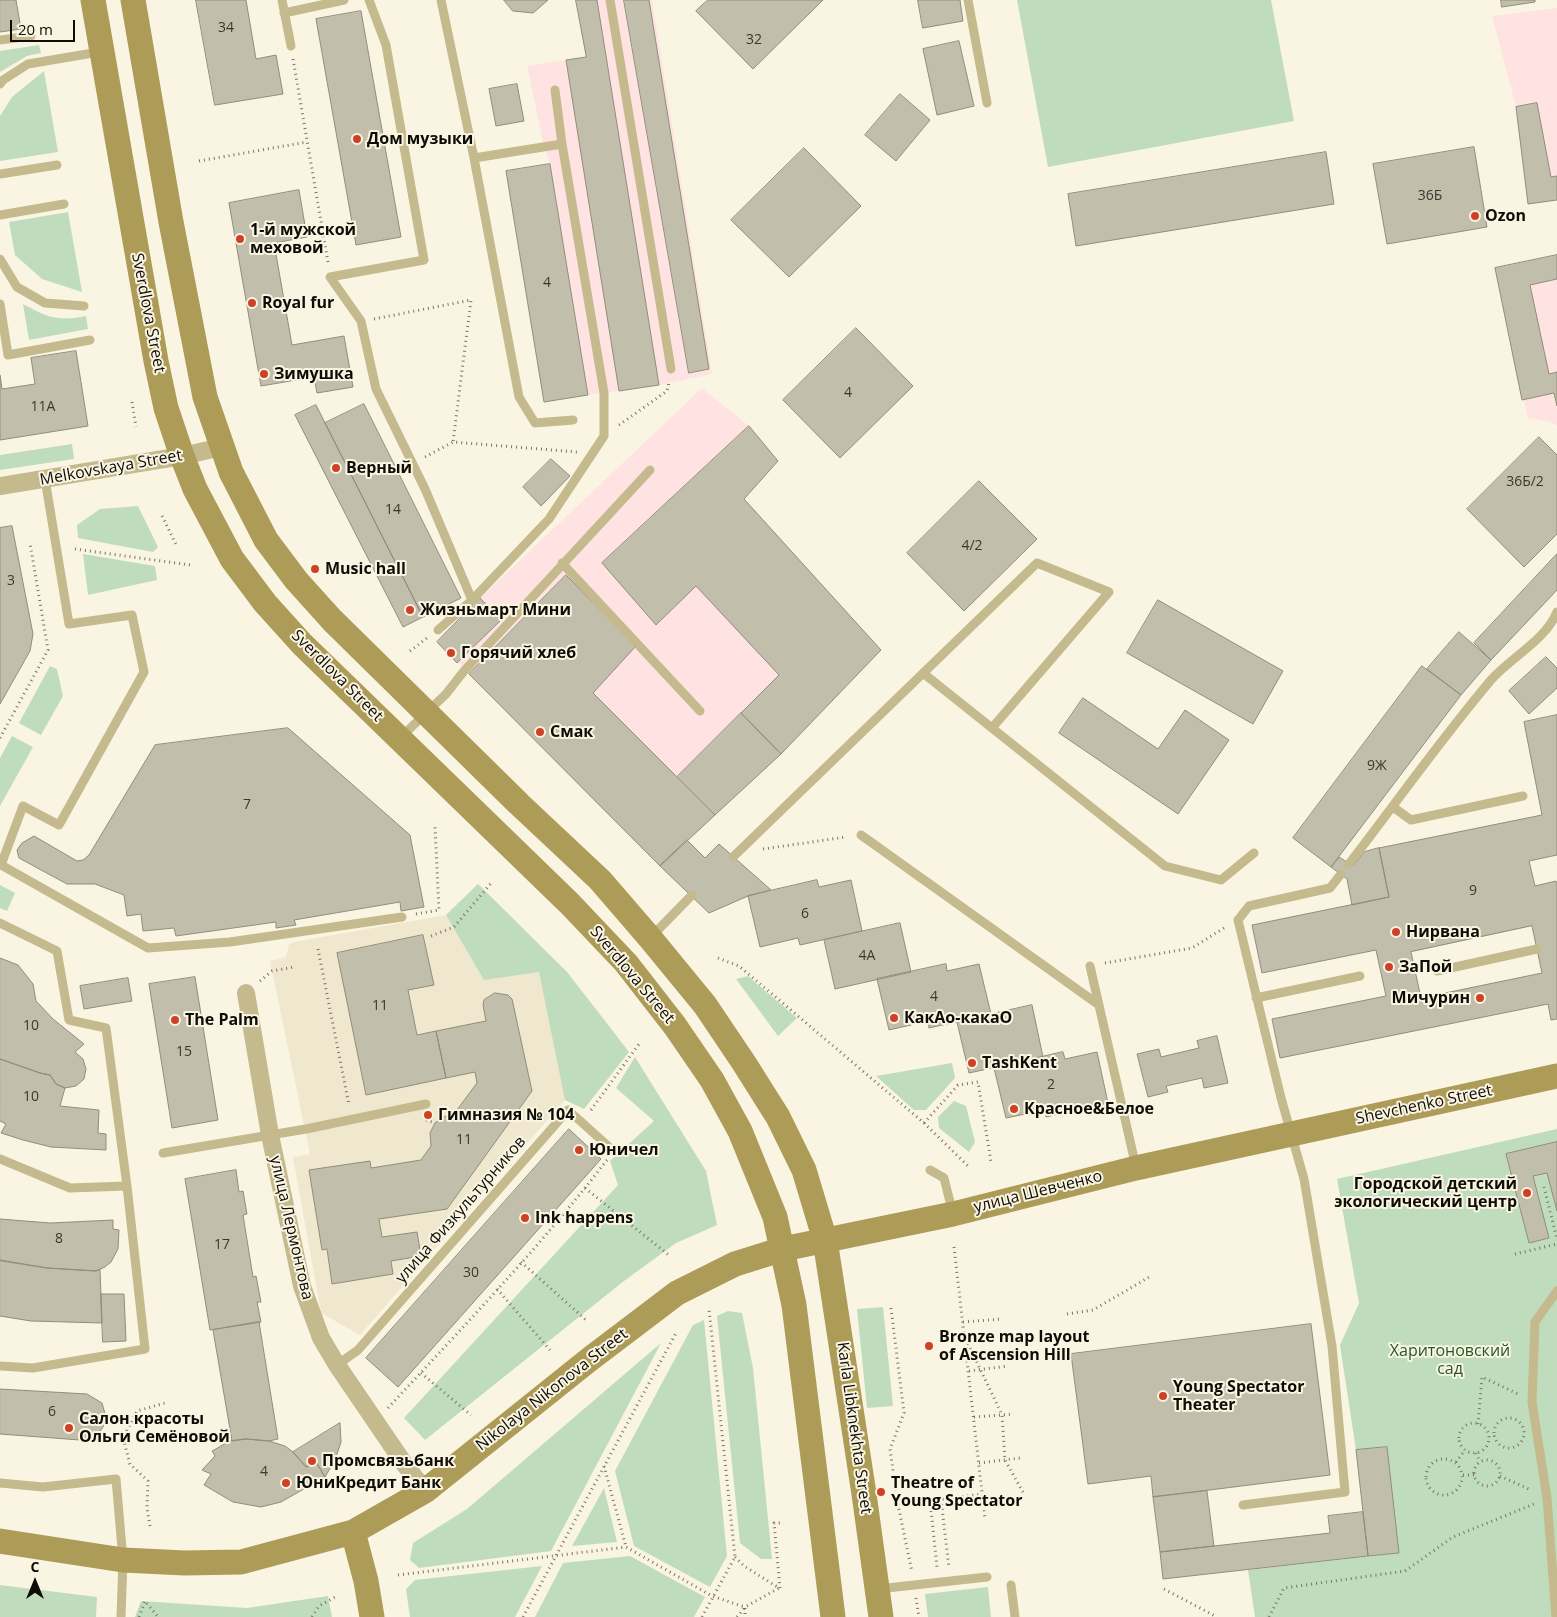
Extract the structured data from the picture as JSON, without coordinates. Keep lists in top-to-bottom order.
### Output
{
  "streets": {
    "main road": [
      "Sverdlova Street",
      "Shevchenko Street",
      "улица Шевченко",
      "Nikolaya Nikonova Street",
      "Karla Libknekhta Street"
    ],
    "street": ["Melkovskaya Street", "улица Лермонтова"],
    "lane": ["улица Физкультурников"]
  },
  "crossings": [
    ["Sverdlova Street", "Melkovskaya Street"],
    ["Sverdlova Street", "улица Шевченко"],
    ["Sverdlova Street", "Nikolaya Nikonova Street"],
    ["Shevchenko Street", "улица Шевченко"],
    ["улица Шевченко", "Nikolaya Nikonova Street"],
    ["улица Шевченко", "Karla Libknekhta Street"],
    ["улица Физкультурников", "улица Лермонтова"],
    ["улица Лермонтова", "Nikolaya Nikonova Street"]
  ],
  "parks": ["Харитоновский сад"],
  "places": [
    "Дом музыки",
    "Ozon",
    "1-й мужской меховой",
    "Royal fur",
    "Зимушка",
    "Верный",
    "Music hall",
    "Жизньмарт Мини",
    "Горячий хлеб",
    "Смак",
    "Нирвана",
    "ЗаПой",
    "Мичурин",
    "КакАо-какаО",
    "The Palm",
    "TashKent",
    "Красное&Белое",
    "Гимназия № 104",
    "Юничел",
    "Городской детский экологический центр",
    "Ink happens",
    "Bronze map layout of Ascension Hill",
    "Young Spectator Theater",
    "Салон красоты Ольги Семёновой",
    "Промсвязьбанк",
    "ЮниКредит Банк",
    "Theatre of Young Spectator"
  ],
  "house_numbers": [
    "34",
    "32",
    "36Б",
    "4",
    "4",
    "11А",
    "36Б/2",
    "14",
    "4/2",
    "3",
    "9Ж",
    "7",
    "9",
    "6",
    "4А",
    "4",
    "11",
    "10",
    "15",
    "2",
    "10",
    "11",
    "8",
    "17",
    "30",
    "6",
    "4"
  ],
  "scale_bar": "20 m",
  "north": "top"
}
